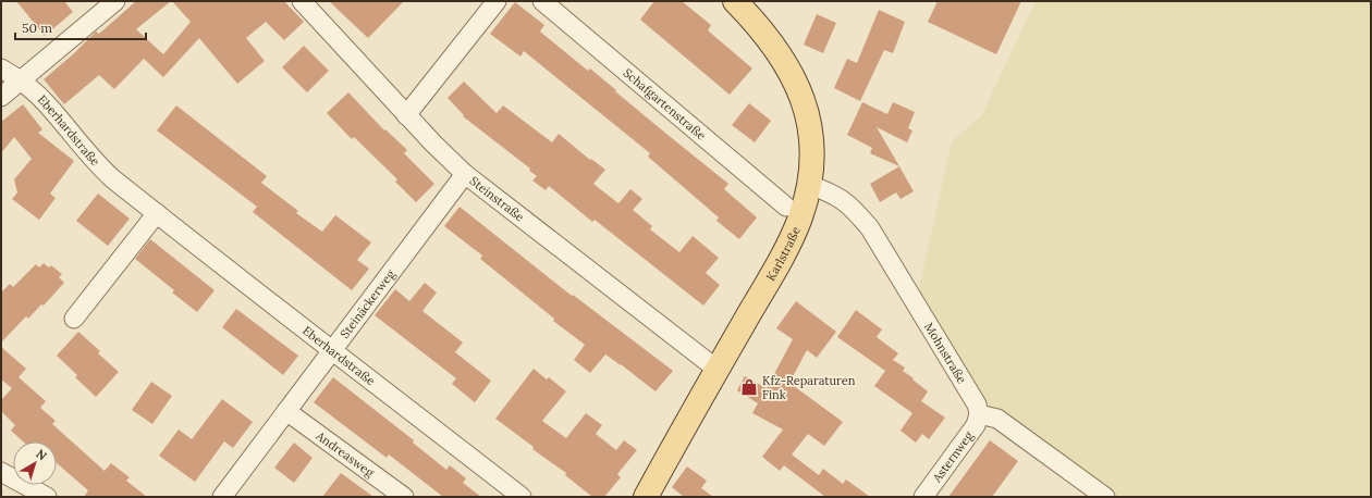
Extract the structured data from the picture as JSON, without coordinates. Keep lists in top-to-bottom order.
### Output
{
  "streets": {
    "main road": ["Karlstraße"],
    "street": [
      "Schafgartenstraße",
      "Eberhardstraße",
      "Steinstraße",
      "Steinäckerweg",
      "Mohnstraße",
      "Andreasweg",
      "Asternweg"
    ]
  },
  "crossings": [
    ["Eberhardstraße", "Steinäckerweg"],
    ["Steinstraße", "Karlstraße"],
    ["Steinstraße", "Steinäckerweg"],
    ["Karlstraße", "Mohnstraße"],
    ["Steinäckerweg", "Andreasweg"],
    ["Mohnstraße", "Asternweg"]
  ],
  "places": {
    "shop": ["Kfz-Reparaturen Fink"]
  },
  "scale_bar": "50 m",
  "north": "top right"
}
